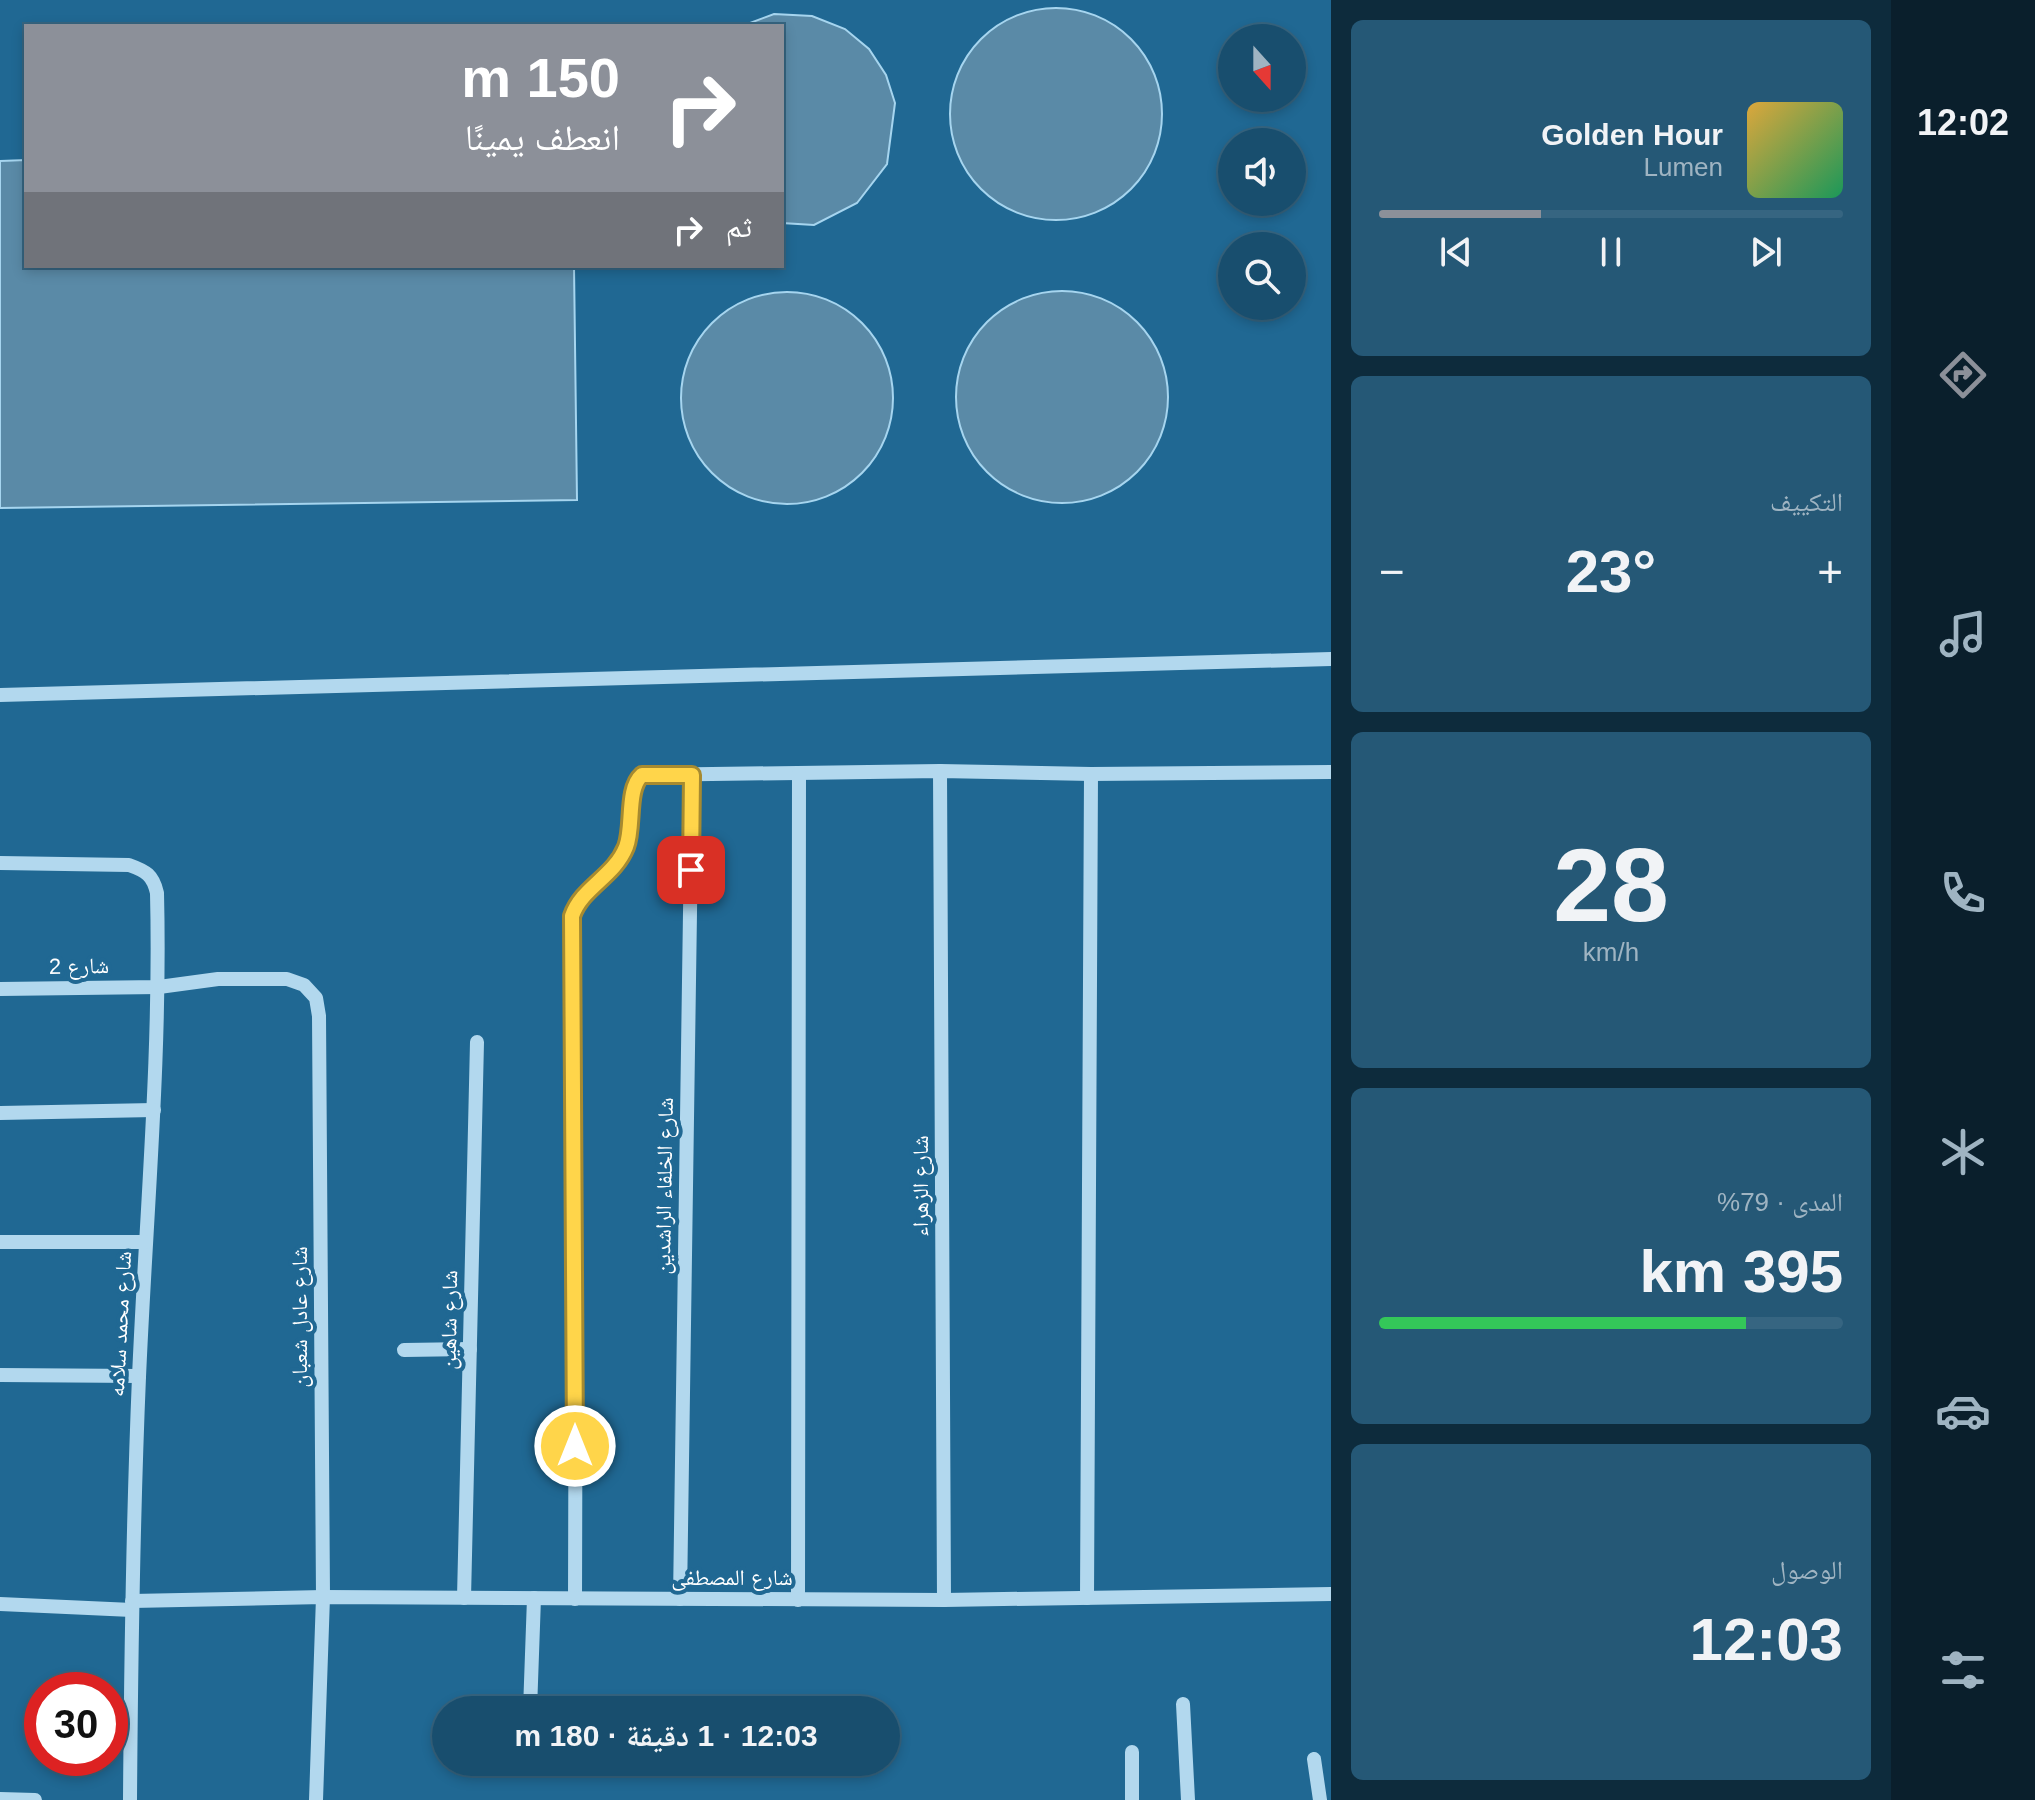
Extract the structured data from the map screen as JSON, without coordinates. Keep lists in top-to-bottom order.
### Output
{
  "streets": {
    "street": [
      "شارع 2",
      "شارع الخلفاء الراشدين",
      "شارع الزهراء",
      "شارع عادل شعبان",
      "شارع شاهين",
      "شارع محمد سلامه",
      "شارع المصطفى"
    ]
  },
  "crossings": [
    ["شارع 2", "شارع عادل شعبان"],
    ["شارع 2", "شارع محمد سلامه"],
    ["شارع الخلفاء الراشدين", "شارع المصطفى"],
    ["شارع الزهراء", "شارع المصطفى"],
    ["شارع عادل شعبان", "شارع محمد سلامه"],
    ["شارع عادل شعبان", "شارع المصطفى"],
    ["شارع شاهين", "شارع المصطفى"],
    ["شارع محمد سلامه", "شارع المصطفى"]
  ],
  "north": "bottom",
  "page": {
    "tabs": "12:02",
    "turn": ["150 m", "انعطف يمينًا"],
    "song": ["Golden Hour", "Lumen"],
    "then": "ثم",
    "tile": [
      "التكييف",
      ["28", "km/h"],
      ["المدى · 79%", "395 km"],
      ["الوصول", "12:03"]
    ],
    "heat": ["−", "23°", "+"],
    "limit": "30",
    "trip": "12:03 · 1 دقيقة · 180 m"
  }
}
